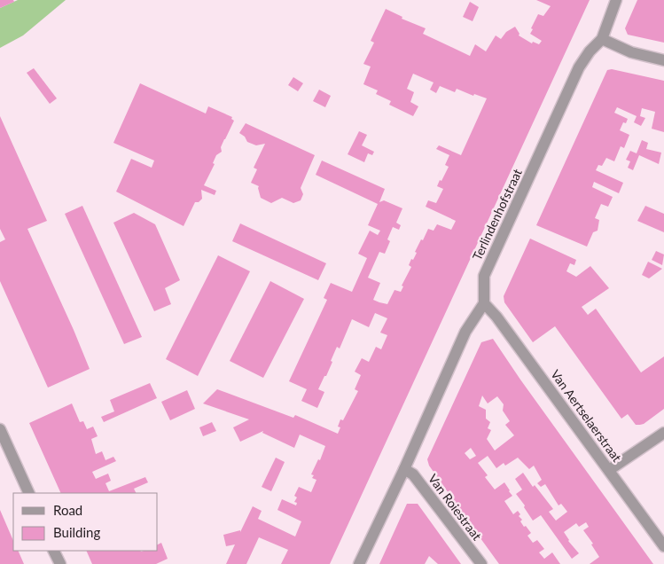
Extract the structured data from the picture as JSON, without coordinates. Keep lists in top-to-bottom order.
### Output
{
  "streets": {
    "street": ["Terlindenhofstraat", "Van Aertselaerstraat", "Van Roiestraat"]
  },
  "crossings": [
    ["Terlindenhofstraat", "Van Aertselaerstraat"]
  ],
  "legend": ["Road", "Building"]
}
